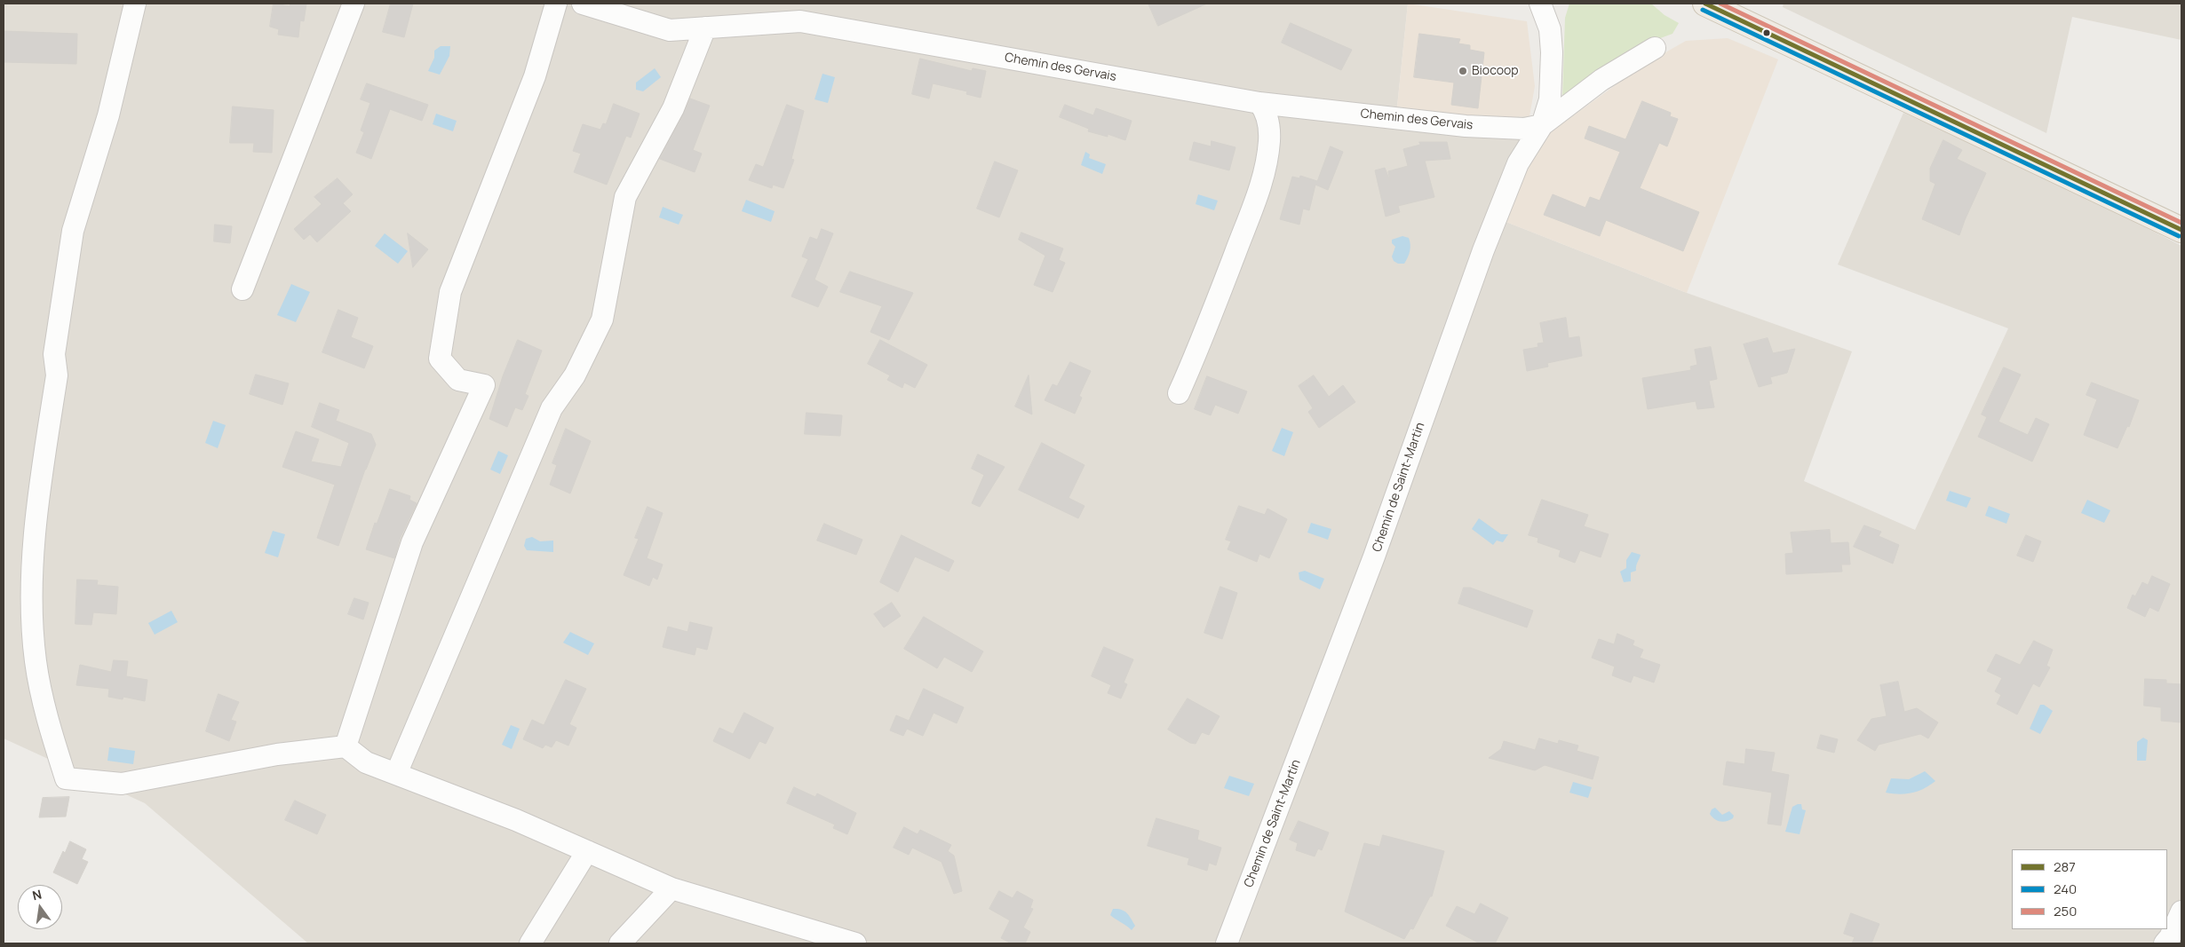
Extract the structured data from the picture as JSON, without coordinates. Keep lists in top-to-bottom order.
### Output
{
  "streets": {
    "street": ["Chemin des Gervais", "Chemin de Saint-Martin"]
  },
  "crossings": [
    ["Chemin des Gervais", "Chemin de Saint-Martin"]
  ],
  "places": ["Biocoop"],
  "lines": ["transit line 287", "transit line 250", "transit line 240"],
  "legend": ["287", "240", "250"],
  "north": "top"
}
